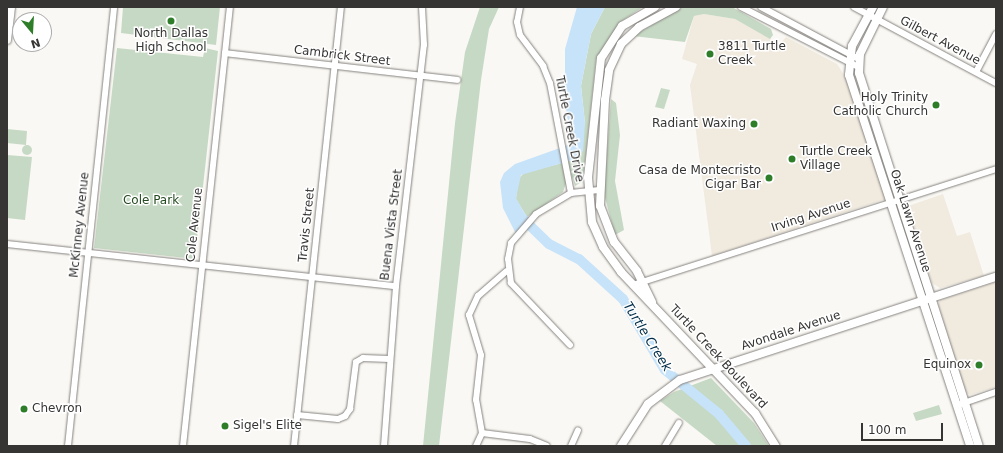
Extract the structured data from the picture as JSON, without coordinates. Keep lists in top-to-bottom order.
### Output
{
  "streets": {
    "main road": ["Oak Lawn Avenue", "Avondale Avenue", "Turtle Creek Boulevard"],
    "street": [
      "Gilbert Avenue",
      "Cambrick Street",
      "Turtle Creek Drive",
      "Irving Avenue",
      "McKinney Avenue",
      "Cole Avenue",
      "Travis Street",
      "Buena Vista Street"
    ]
  },
  "crossings": [
    ["Cambrick Street", "Cole Avenue"],
    ["Cambrick Street", "Travis Street"],
    ["Cambrick Street", "Buena Vista Street"],
    ["Irving Avenue", "Oak Lawn Avenue"],
    ["Irving Avenue", "Turtle Creek Boulevard"],
    ["Oak Lawn Avenue", "Avondale Avenue"],
    ["Avondale Avenue", "Turtle Creek Boulevard"]
  ],
  "water": ["Turtle Creek"],
  "parks": ["Cole Park"],
  "places": [
    "North Dallas High School",
    "3811 Turtle Creek",
    "Holy Trinity Catholic Church",
    "Radiant Waxing",
    "Turtle Creek Village",
    "Casa de Montecristo Cigar Bar",
    "Equinox",
    "Chevron",
    "Sigel's Elite"
  ],
  "scale_bar": "100 m",
  "north": "bottom"
}
